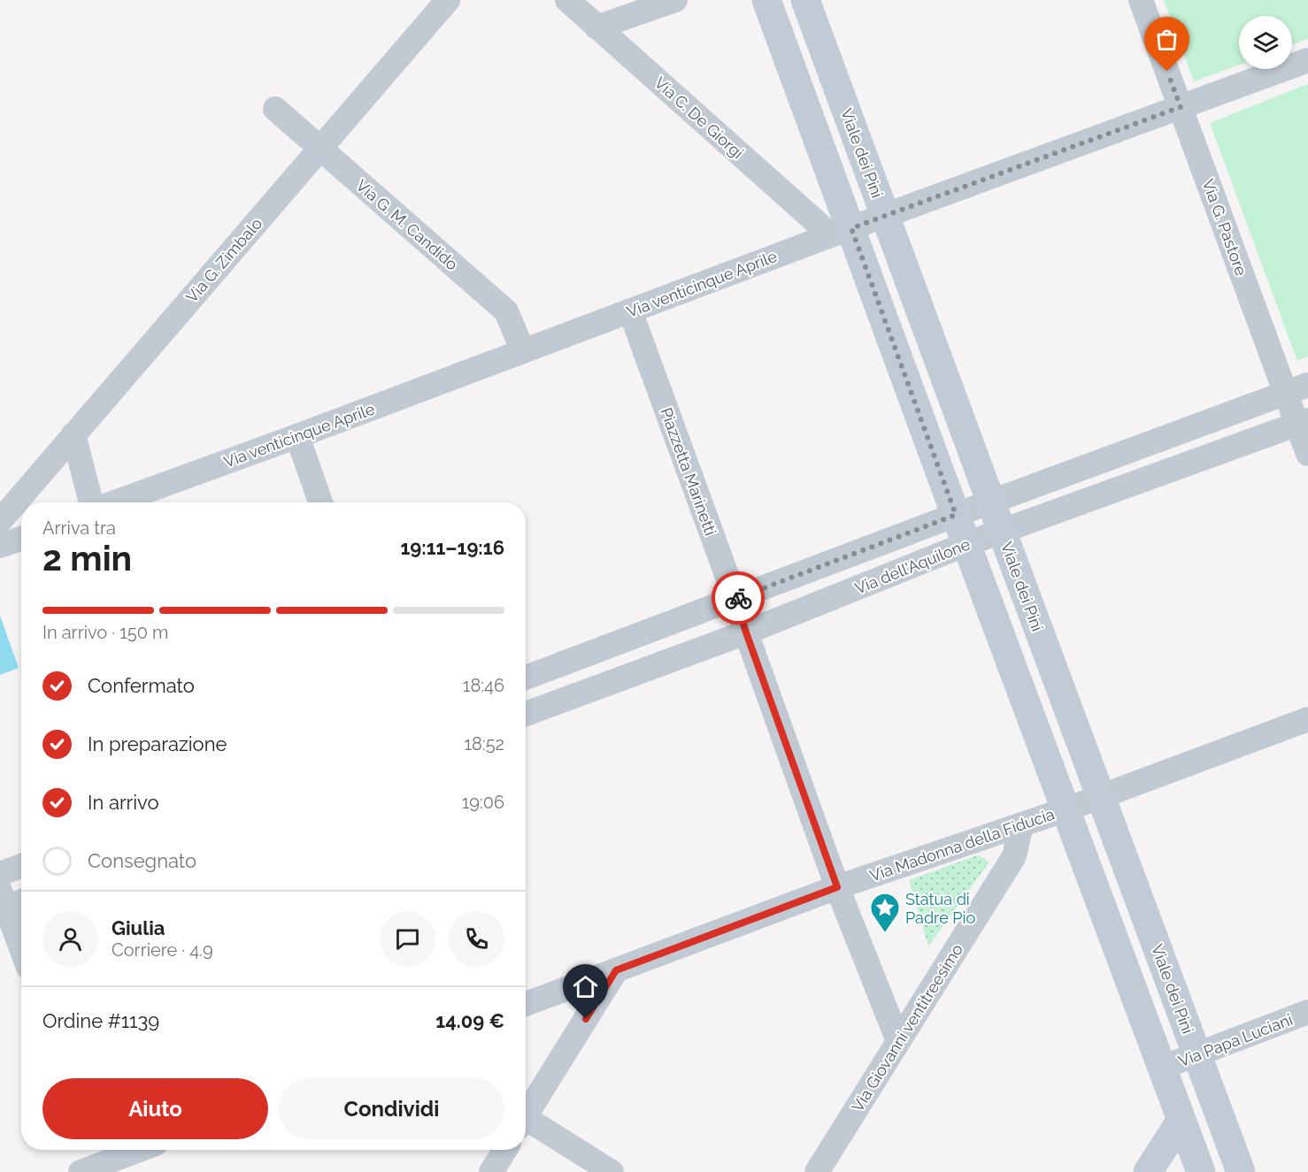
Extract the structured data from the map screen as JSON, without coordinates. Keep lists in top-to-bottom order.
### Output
{
  "streets": {
    "street": [
      "Via C. De Giorgi",
      "Viale dei Pini",
      "Via G. M. Candido",
      "Via G. Pastore",
      "Via G. Zimbalo",
      "Via venticinque Aprile",
      "Piazzetta Marinetti",
      "Via dell'Aquilone",
      "Via Madonna della Fiducia",
      "Via Giovanni ventitreesimo",
      "Via Papa Luciani"
    ]
  },
  "crossings": [
    ["Via C. De Giorgi", "Via venticinque Aprile"],
    ["Viale dei Pini", "Via venticinque Aprile"],
    ["Viale dei Pini", "Via dell'Aquilone"],
    ["Viale dei Pini", "Via Madonna della Fiducia"],
    ["Viale dei Pini", "Via Papa Luciani"],
    ["Via G. M. Candido", "Via G. Zimbalo"],
    ["Via G. M. Candido", "Via venticinque Aprile"],
    ["Via G. Pastore", "Via venticinque Aprile"],
    ["Via G. Pastore", "Via dell'Aquilone"],
    ["Via venticinque Aprile", "Piazzetta Marinetti"],
    ["Piazzetta Marinetti", "Via dell'Aquilone"],
    ["Piazzetta Marinetti", "Via Madonna della Fiducia"],
    ["Piazzetta Marinetti", "Via Giovanni ventitreesimo"],
    ["Via Madonna della Fiducia", "Via Giovanni ventitreesimo"]
  ],
  "places": {
    "place": ["Statua di Padre Pio"]
  },
  "page": {
    "heading": ["2 min", "Arriva tra", "19:11–19:16"],
    "panel": [
      "Giulia",
      "Corriere · 4.9",
      "Ordine #1139",
      "14.09 €"
    ],
    "bar": "In arrivo · 150 m",
    "list": [
      ["Confermato", "18:46"],
      ["In preparazione", "18:52"],
      ["In arrivo", "19:06"],
      "Consegnato"
    ],
    "buttons": ["Aiuto", "Condividi"]
  }
}
